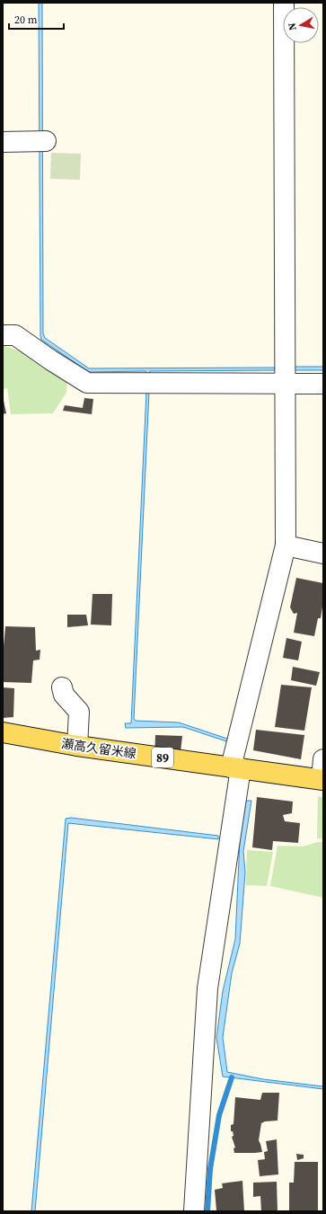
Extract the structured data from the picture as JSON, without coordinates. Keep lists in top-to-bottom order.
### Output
{
  "streets": {
    "main road": ["瀬高久留米線", "89"]
  },
  "scale_bar": "20 m",
  "north": "left"
}
